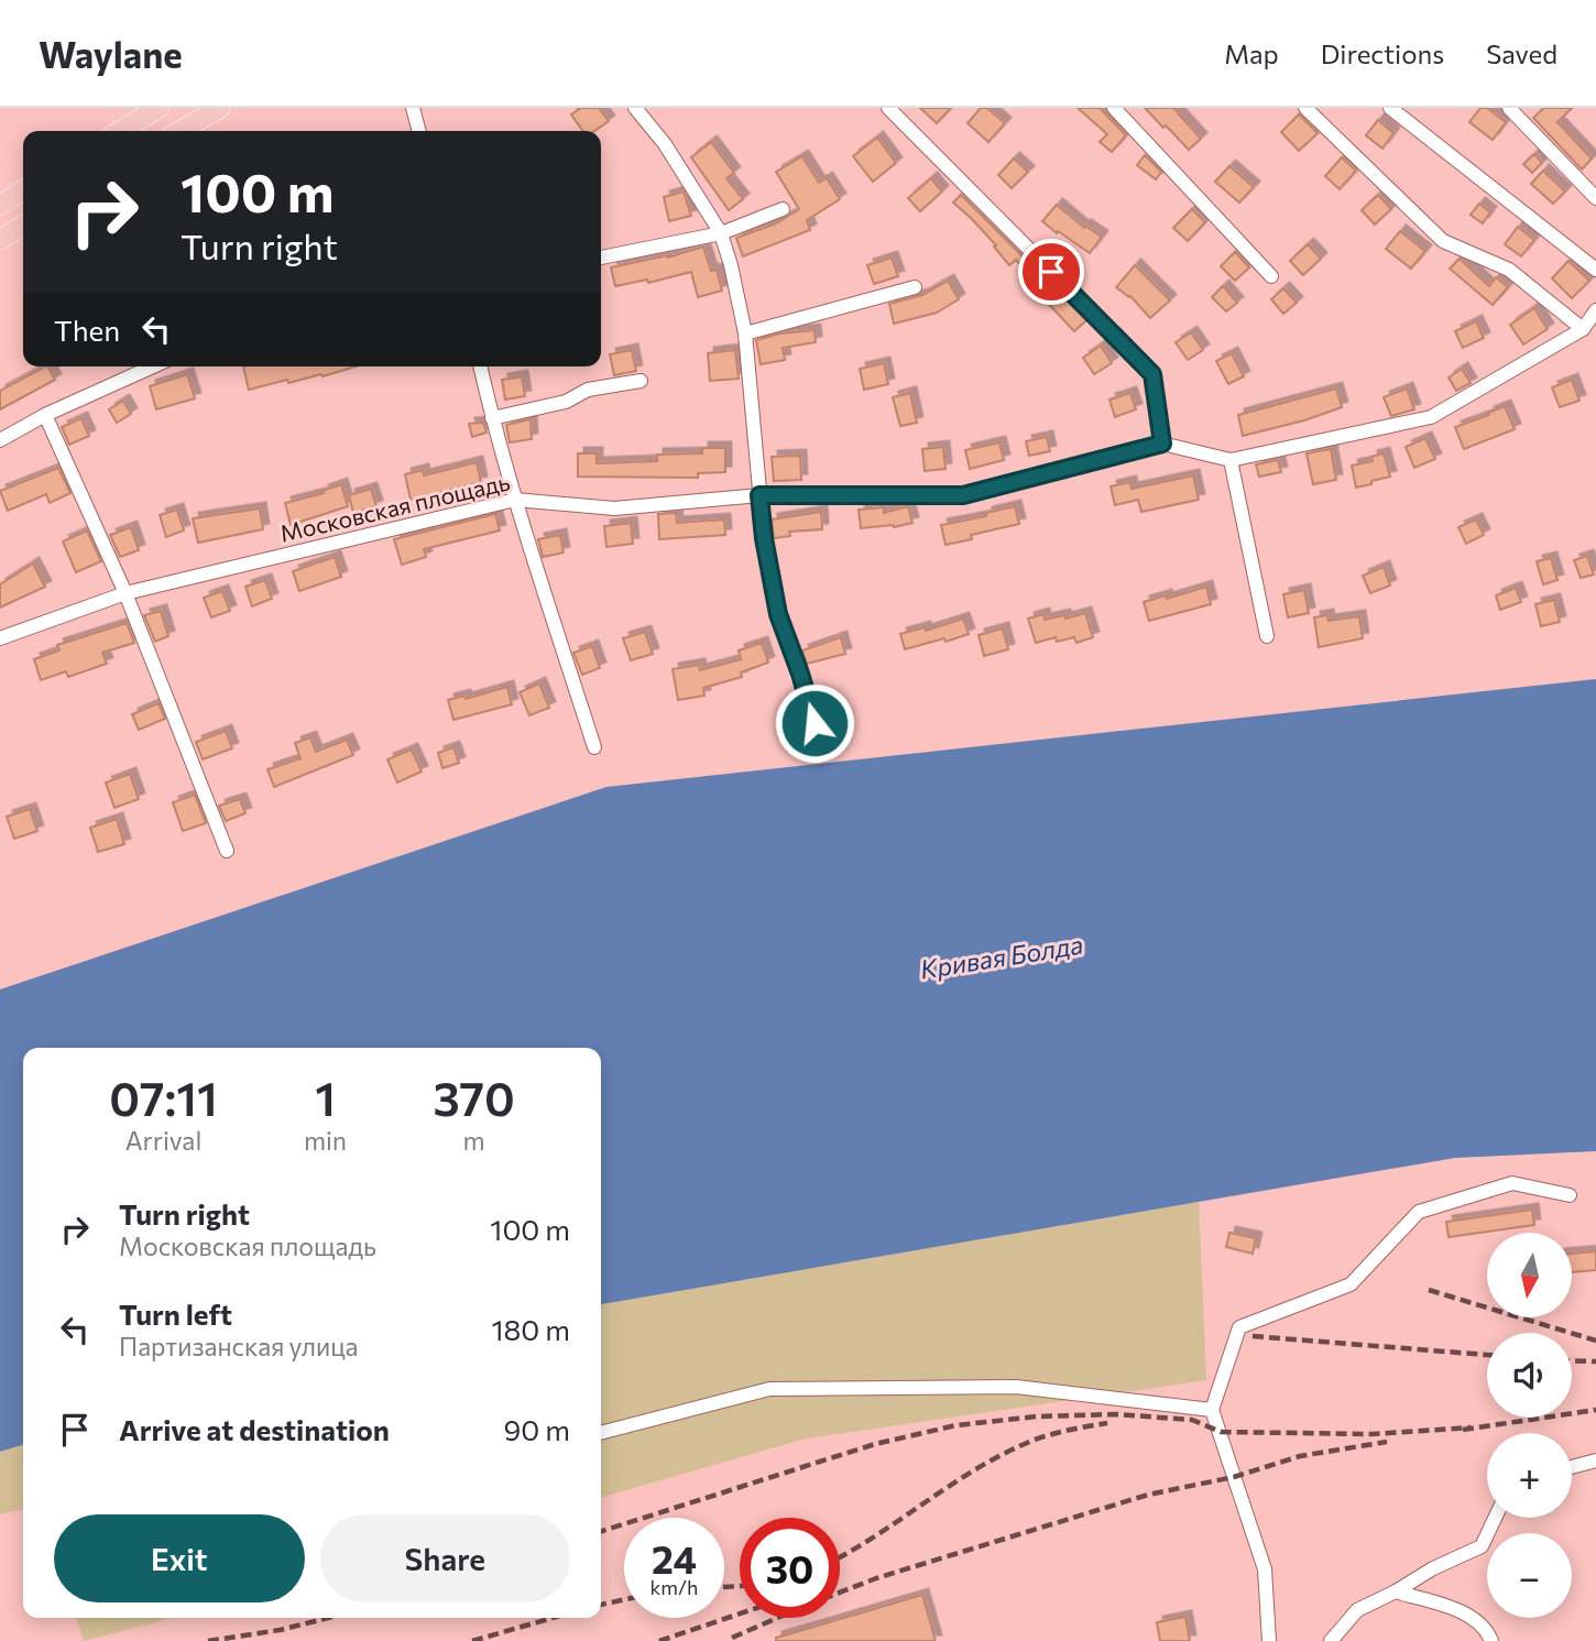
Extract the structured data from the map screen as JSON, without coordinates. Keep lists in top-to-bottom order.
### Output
{
  "streets": {
    "street": ["Московская площадь"]
  },
  "water": ["Кривая Болда"],
  "north": "bottom",
  "page": {
    "header": "Waylane",
    "nav": ["Map", "Directions", "Saved"],
    "turn": ["100 m", "Turn right"],
    "then": "Then",
    "eta": [
      "07:11",
      "Arrival",
      "1",
      "min",
      "370",
      "m"
    ],
    "list": [
      {
        "name": "Turn right",
        "note": "Московская площадь",
        "value": "100 m"
      },
      {
        "name": "Turn left",
        "note": "Партизанская улица",
        "value": "180 m"
      },
      {
        "name": "Arrive at destination",
        "value": "90 m"
      }
    ],
    "map_buttons": ["+", "−"],
    "buttons": ["Exit", "Share"],
    "speed": "24 km/h",
    "limit": "30"
  }
}
